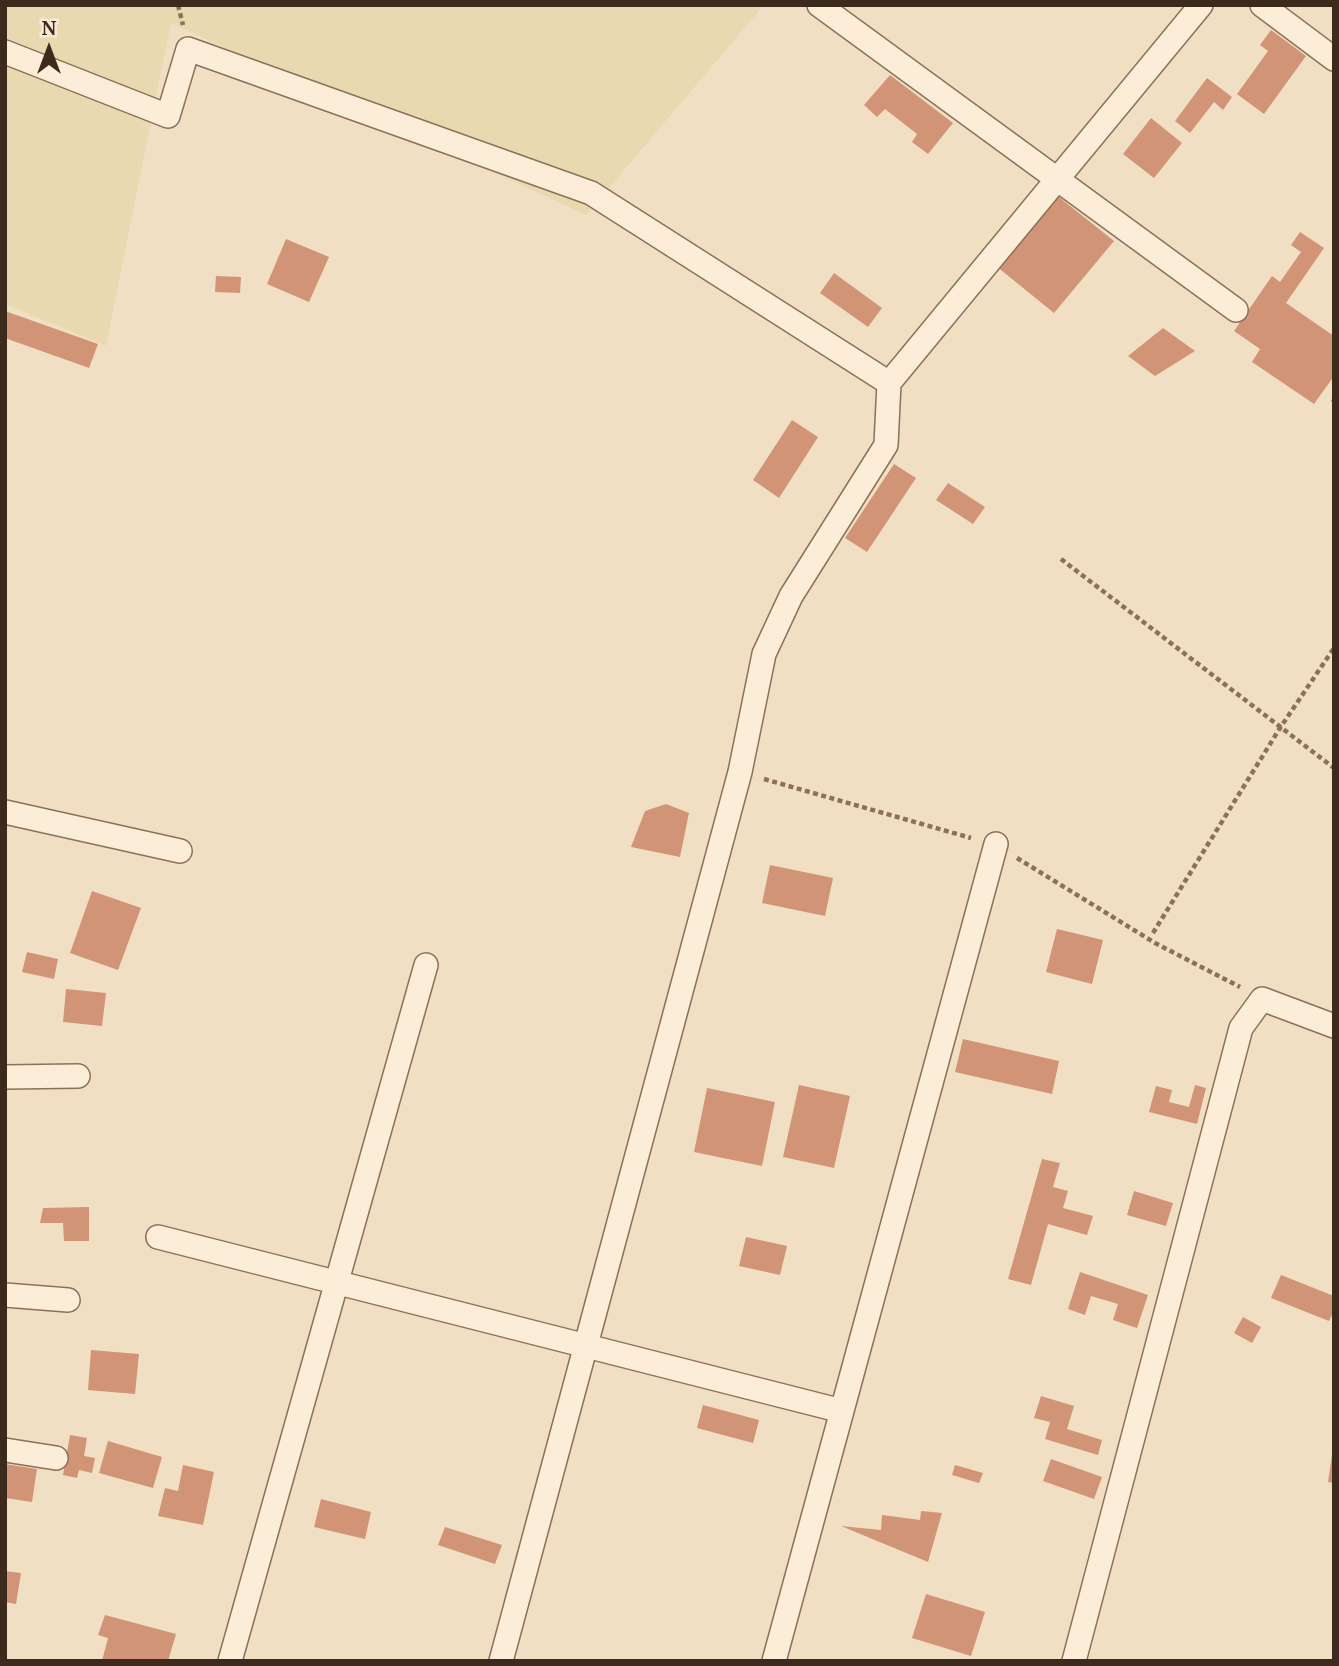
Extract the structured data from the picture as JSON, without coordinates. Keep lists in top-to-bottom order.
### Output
{
  "north": "top"
}
